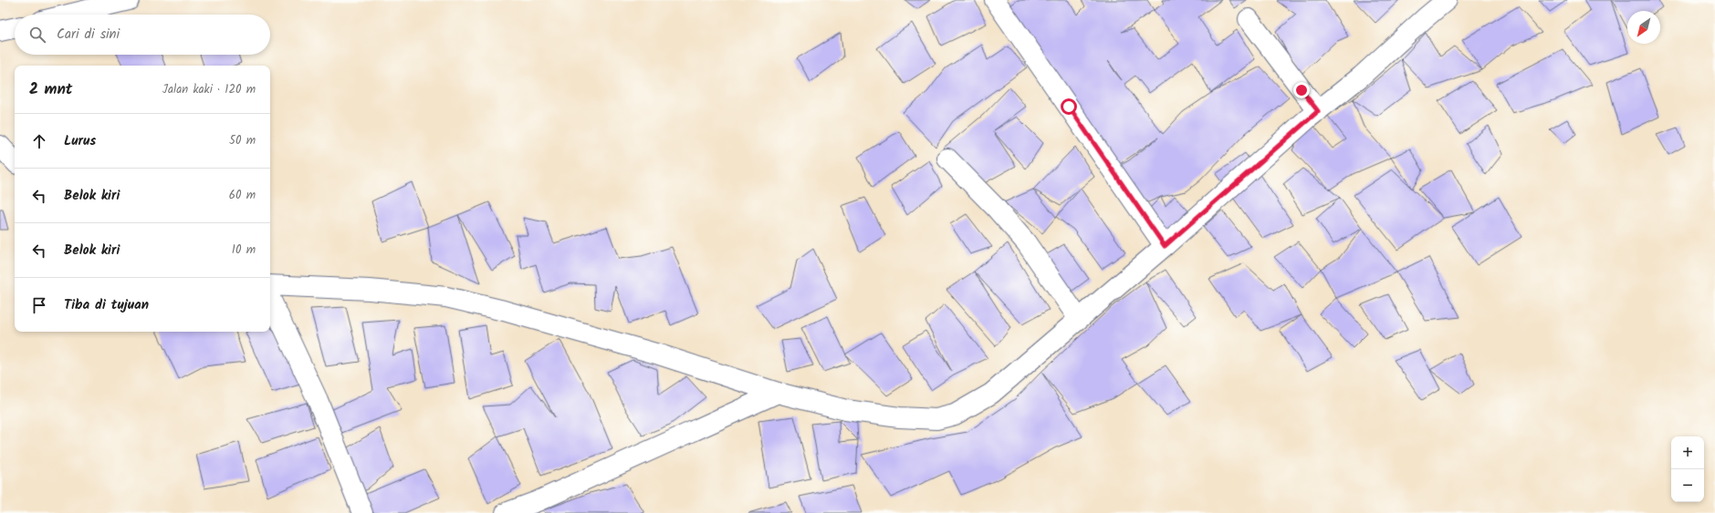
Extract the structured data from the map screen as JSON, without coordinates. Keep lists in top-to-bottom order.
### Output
{
  "north": "bottom left",
  "page": {
    "search": "Cari di sini",
    "heading": ["2 mnt", "Jalan kaki · 120 m"],
    "list": [
      ["Lurus", "50 m"],
      ["Belok kiri", "60 m"],
      ["Belok kiri", "10 m"],
      "Tiba di tujuan"
    ],
    "map_buttons": ["+", "−"]
  }
}
